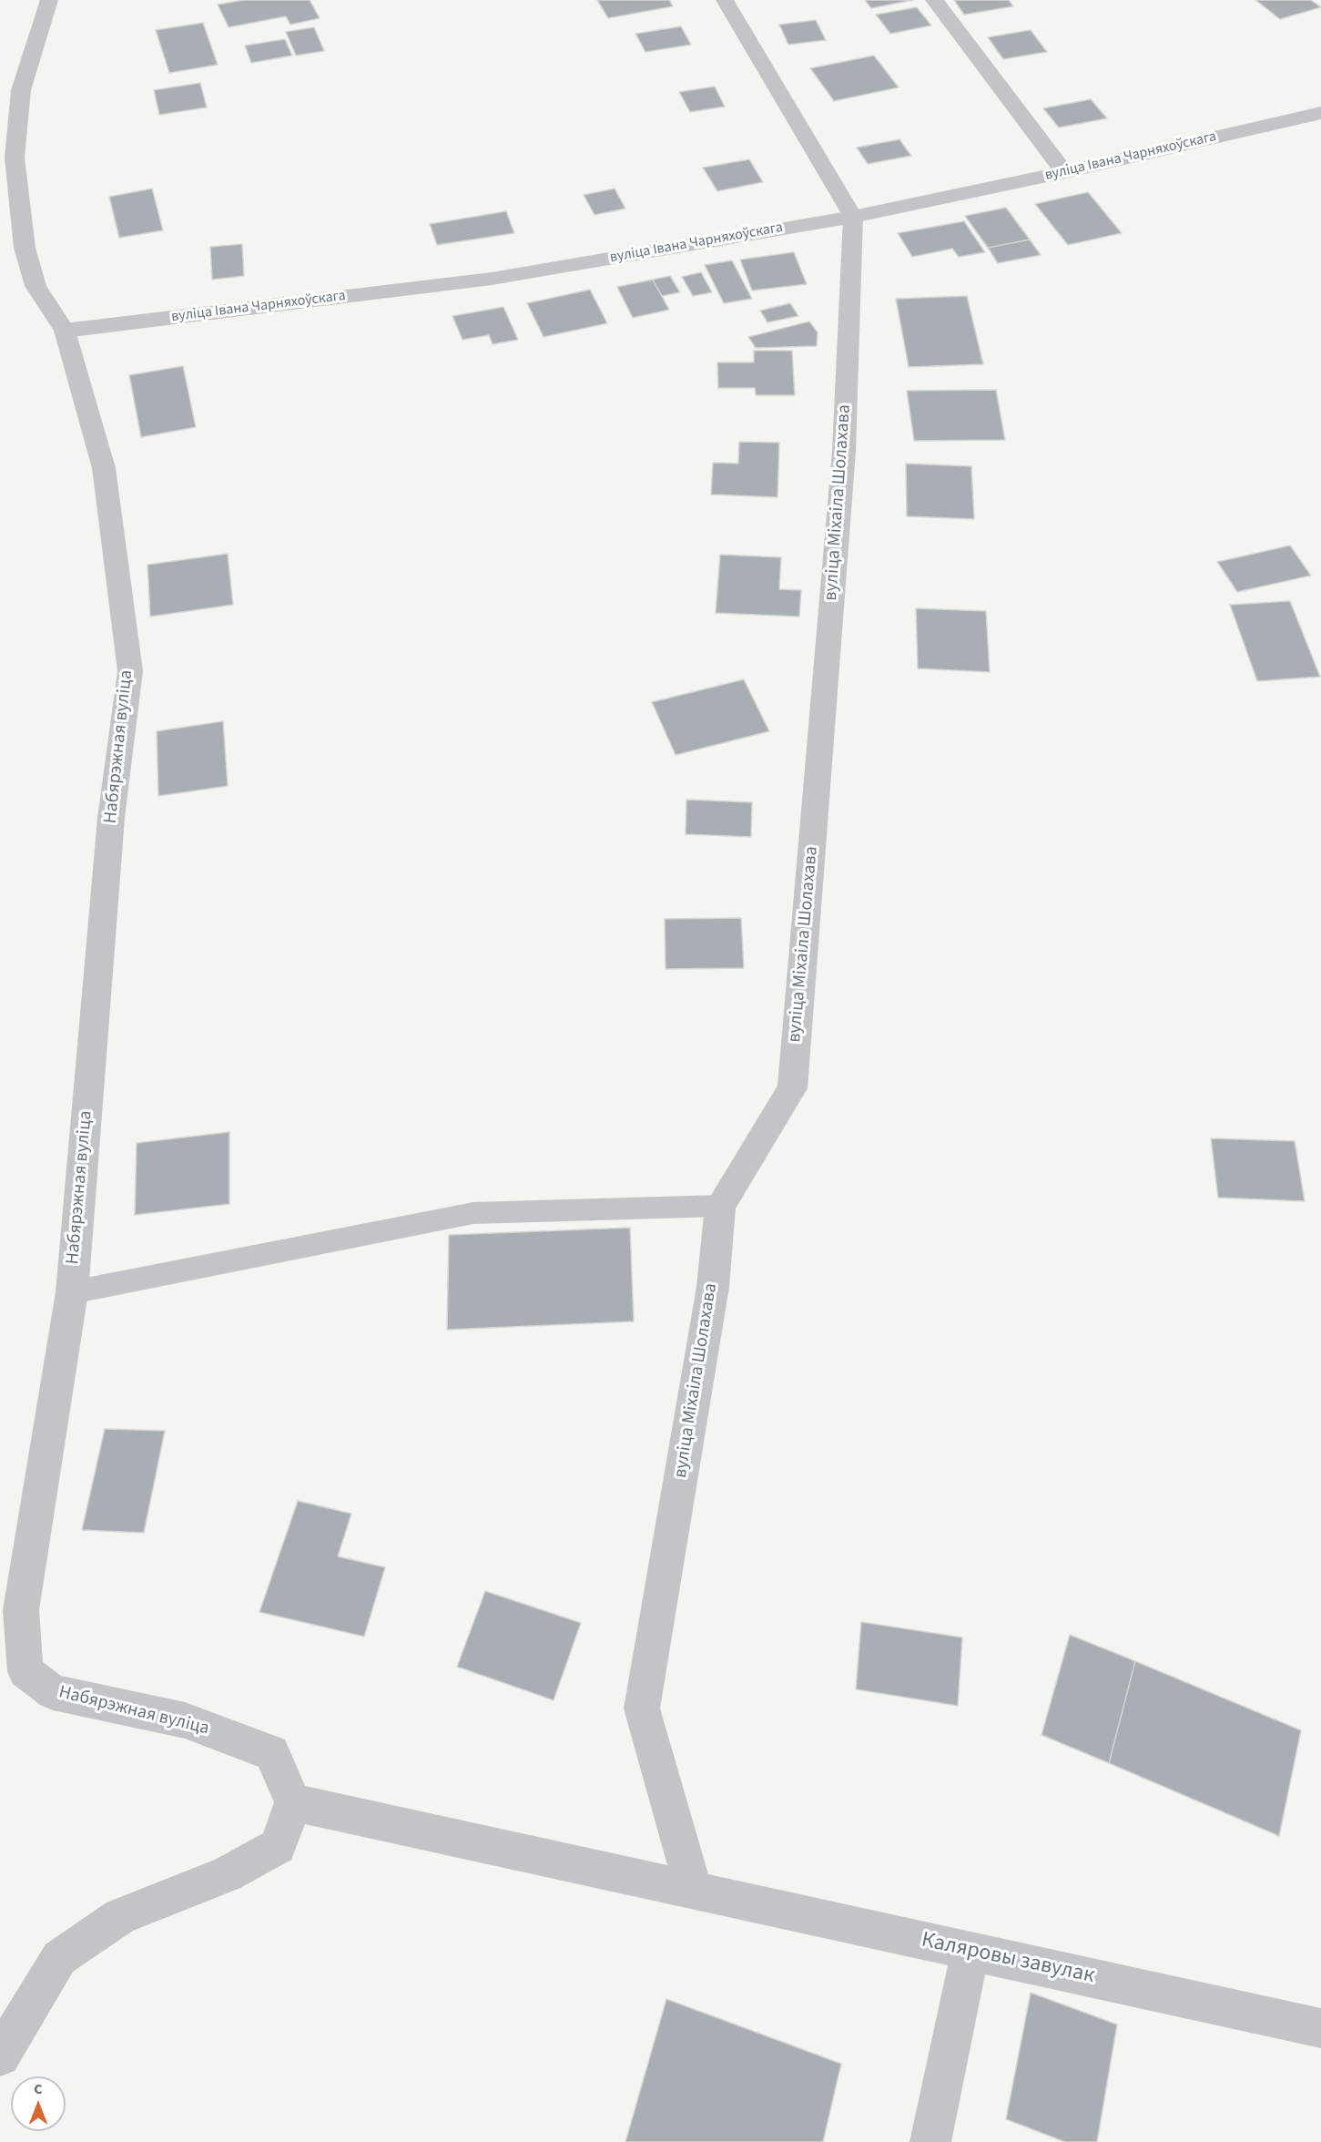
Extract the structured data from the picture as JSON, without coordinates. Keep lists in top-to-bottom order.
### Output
{
  "streets": {
    "street": [
      "вуліца Івана Чарняхоўскага",
      "вуліца Міхаіла Шолахава",
      "Набярэжная вуліца",
      "Каляровы завулак"
    ]
  },
  "crossings": [
    ["вуліца Івана Чарняхоўскага", "вуліца Міхаіла Шолахава"],
    ["вуліца Івана Чарняхоўскага", "Набярэжная вуліца"],
    ["вуліца Міхаіла Шолахава", "Каляровы завулак"],
    ["Набярэжная вуліца", "Каляровы завулак"]
  ],
  "north": "top"
}
